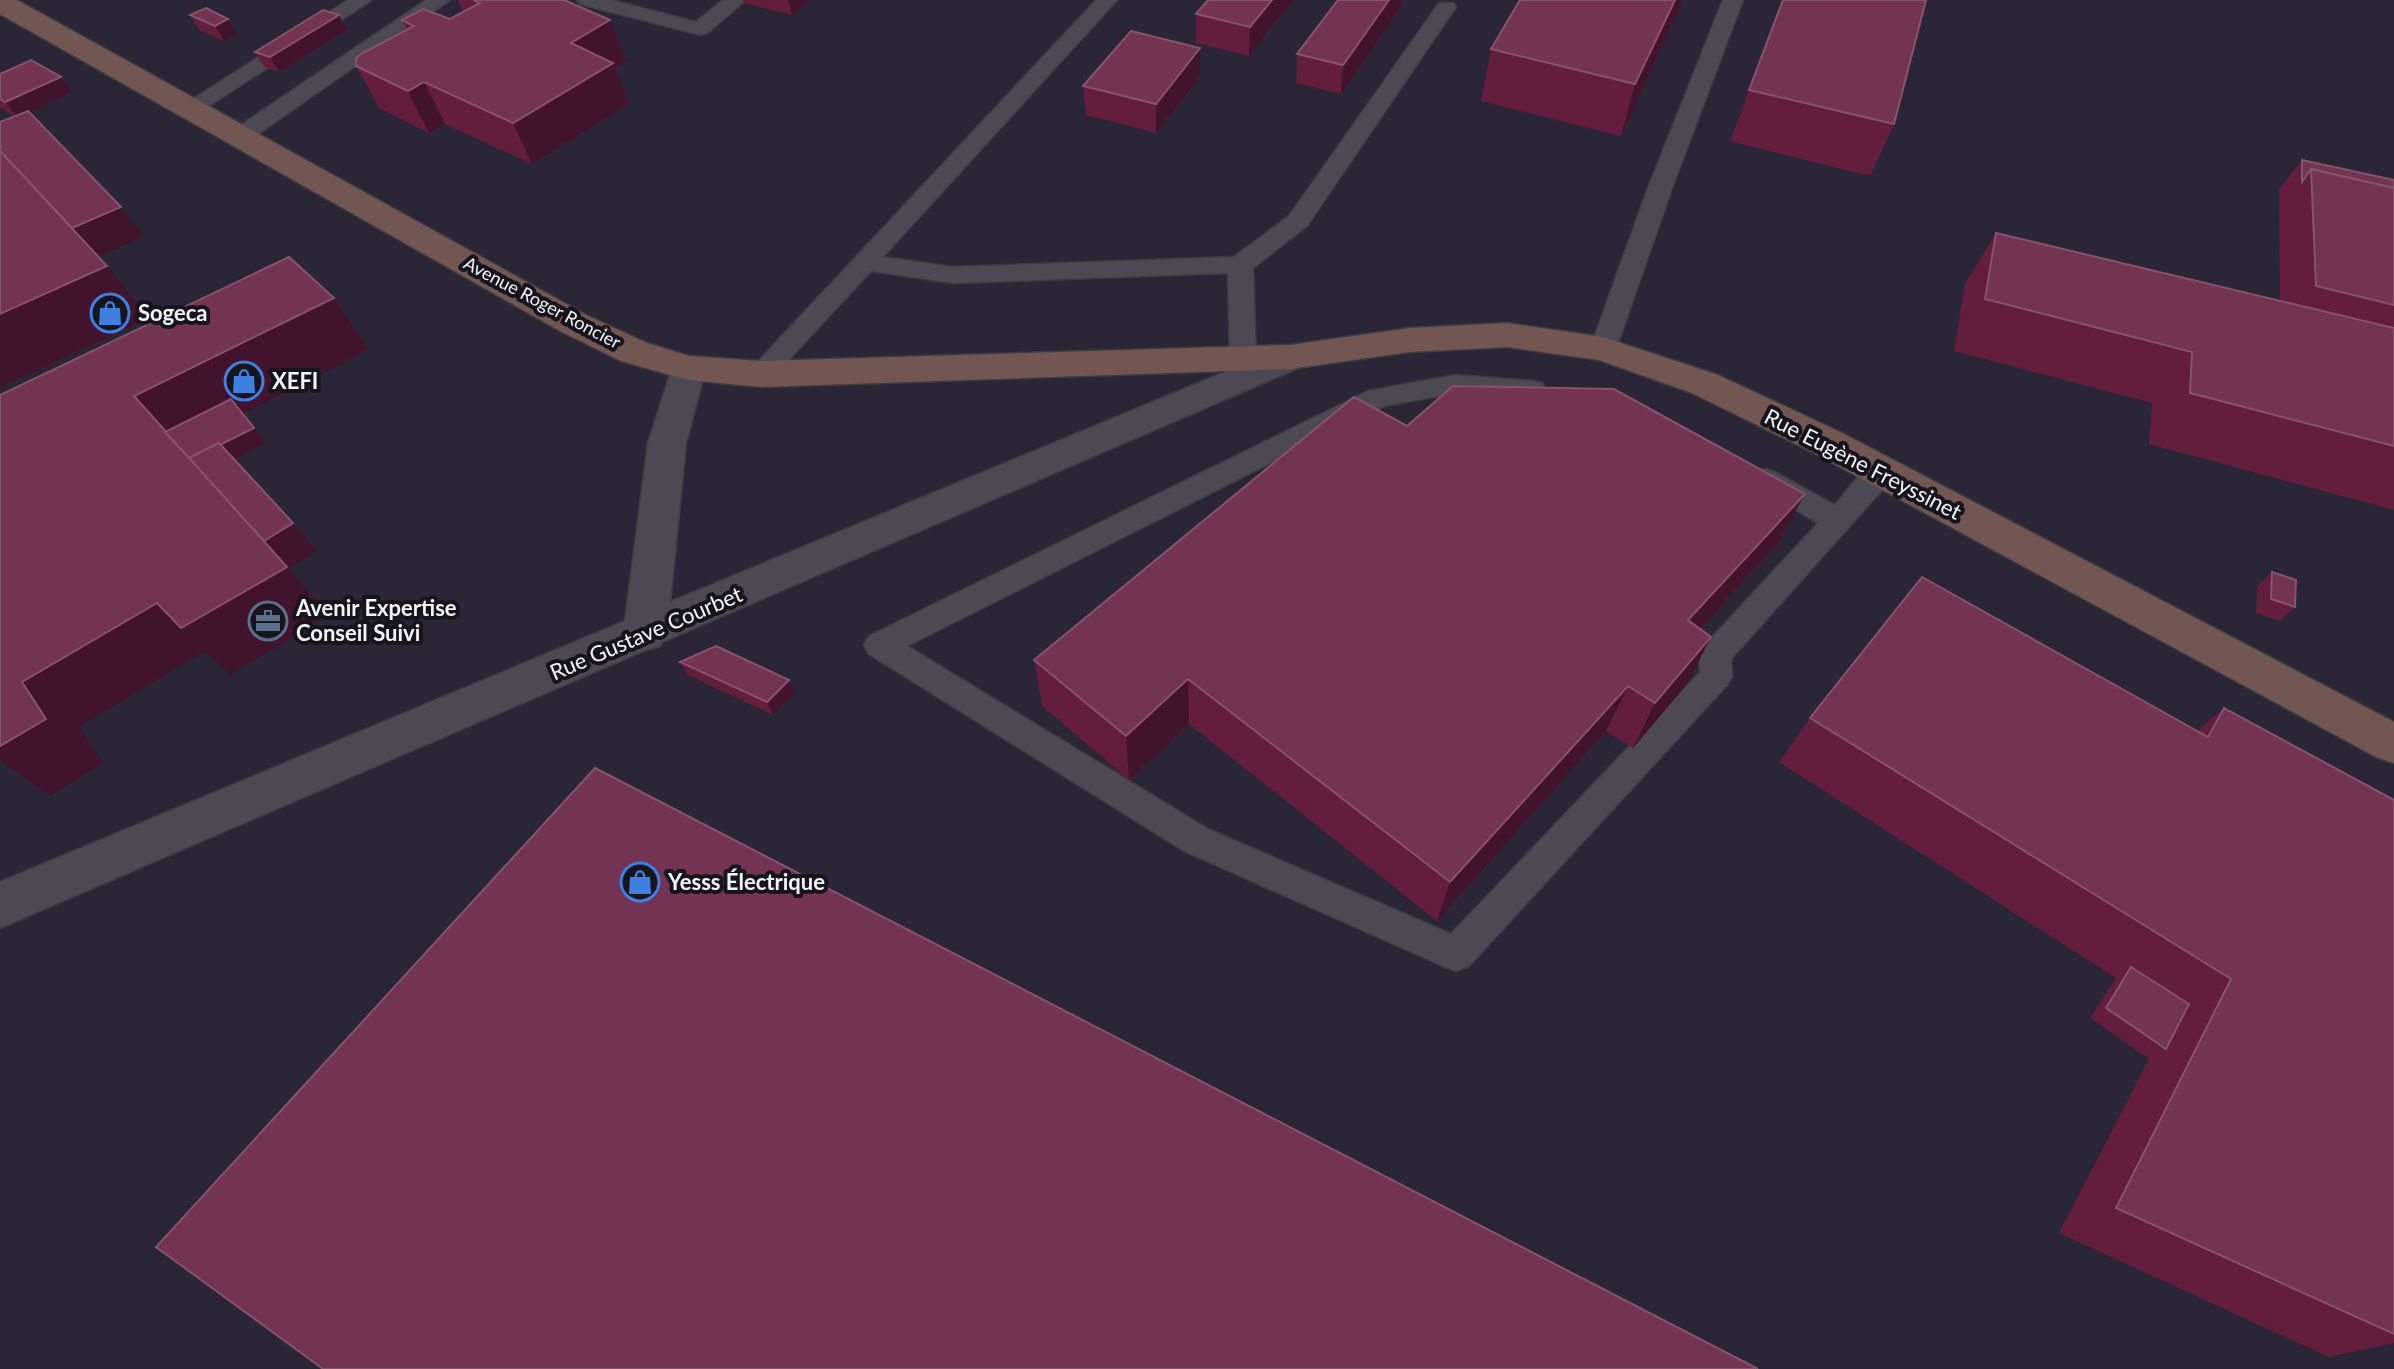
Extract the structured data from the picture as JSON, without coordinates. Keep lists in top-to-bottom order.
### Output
{
  "streets": {
    "street": ["Avenue Roger Roncier", "Rue Eugène Freyssinet", "Rue Gustave Courbet"]
  },
  "crossings": [
    ["Avenue Roger Roncier", "Rue Eugène Freyssinet"],
    ["Avenue Roger Roncier", "Rue Gustave Courbet"],
    ["Rue Eugène Freyssinet", "Rue Gustave Courbet"]
  ],
  "places": {
    "shop": ["Sogeca", "XEFI", "Yesss Électrique"],
    "office": ["Avenir Expertise Conseil Suivi"]
  }
}
